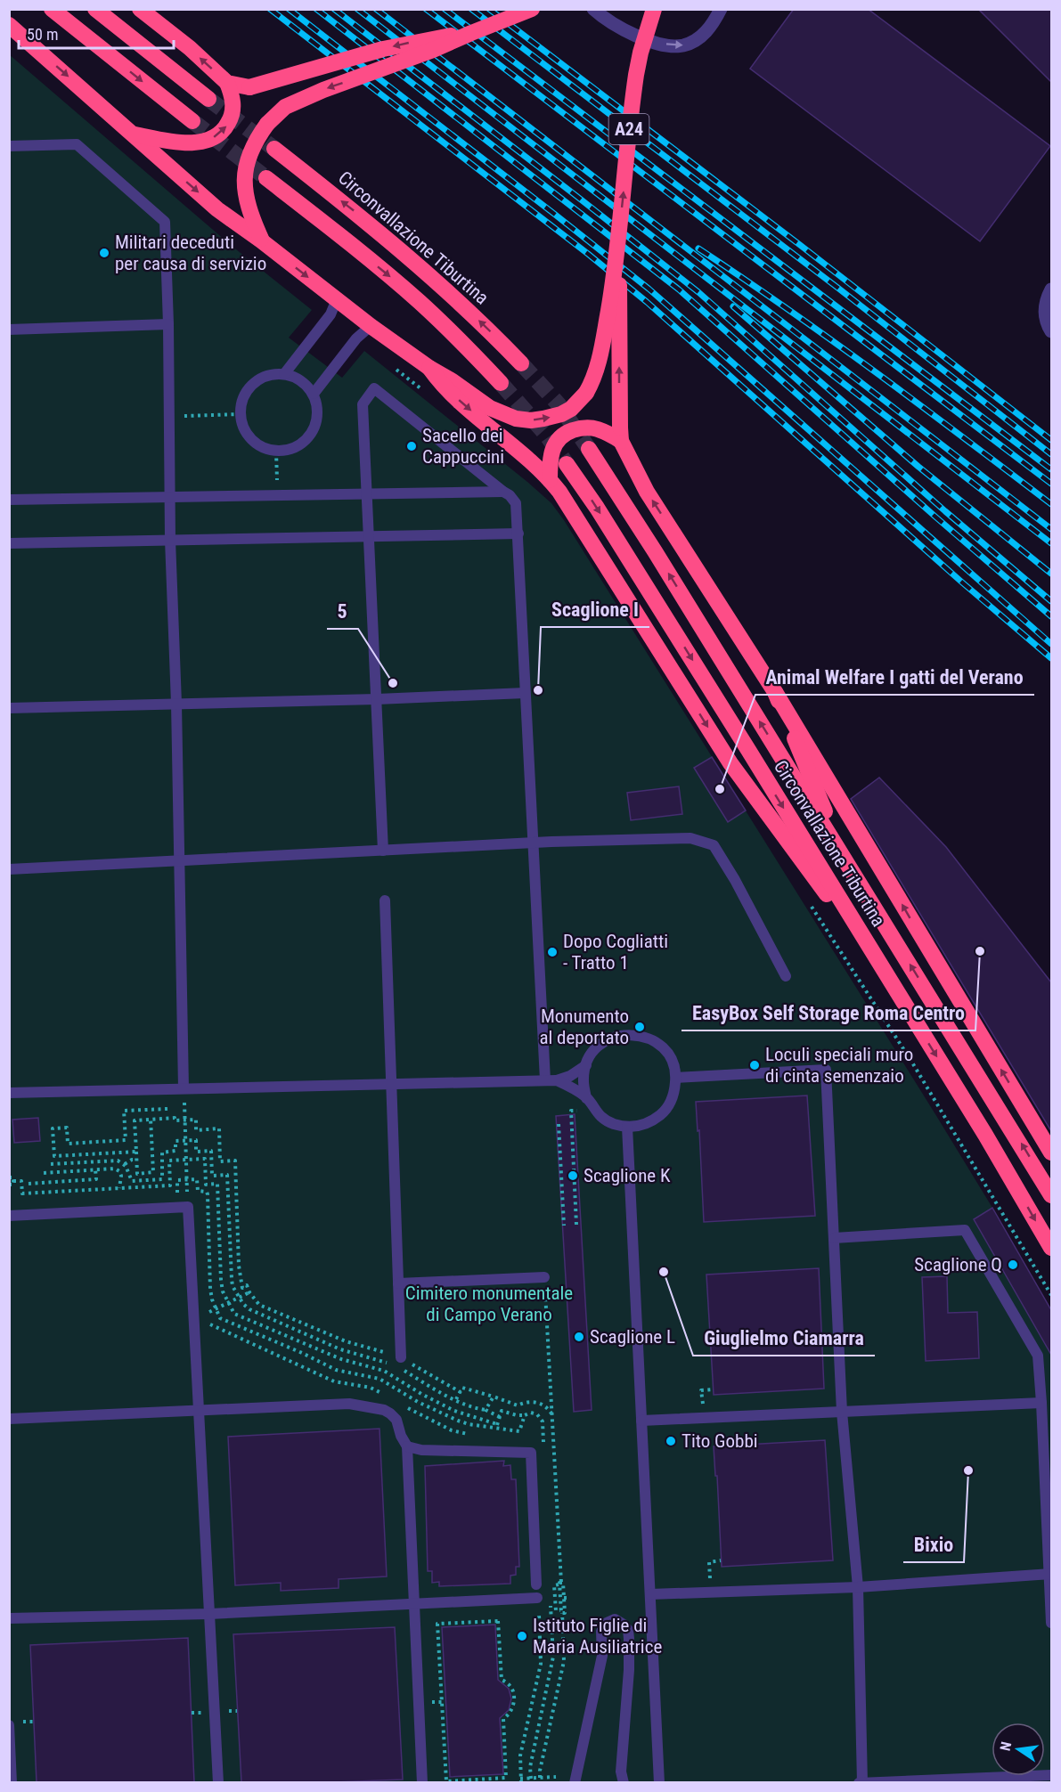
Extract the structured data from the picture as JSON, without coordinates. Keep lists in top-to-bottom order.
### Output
{
  "streets": {
    "highway": ["A24", "Circonvallazione Tiburtina"]
  },
  "parks": ["Cimitero monumentale di Campo Verano"],
  "places": [
    "Militari deceduti per causa di servizio",
    "Sacello dei Cappuccini",
    "5",
    "Scaglione I",
    "Animal Welfare I gatti del Verano",
    "EasyBox Self Storage Roma Centro",
    "Dopo Cogliatti - Tratto 1",
    "Monumento al deportato",
    "Loculi speciali muro di cinta semenzaio",
    "Scaglione K",
    "Scaglione Q",
    "Giuglielmo Ciamarra",
    "Scaglione L",
    "Tito Gobbi",
    "Bixio",
    "Istituto Figlie di Maria Ausiliatrice"
  ],
  "scale_bar": "50 m",
  "north": "left"
}
